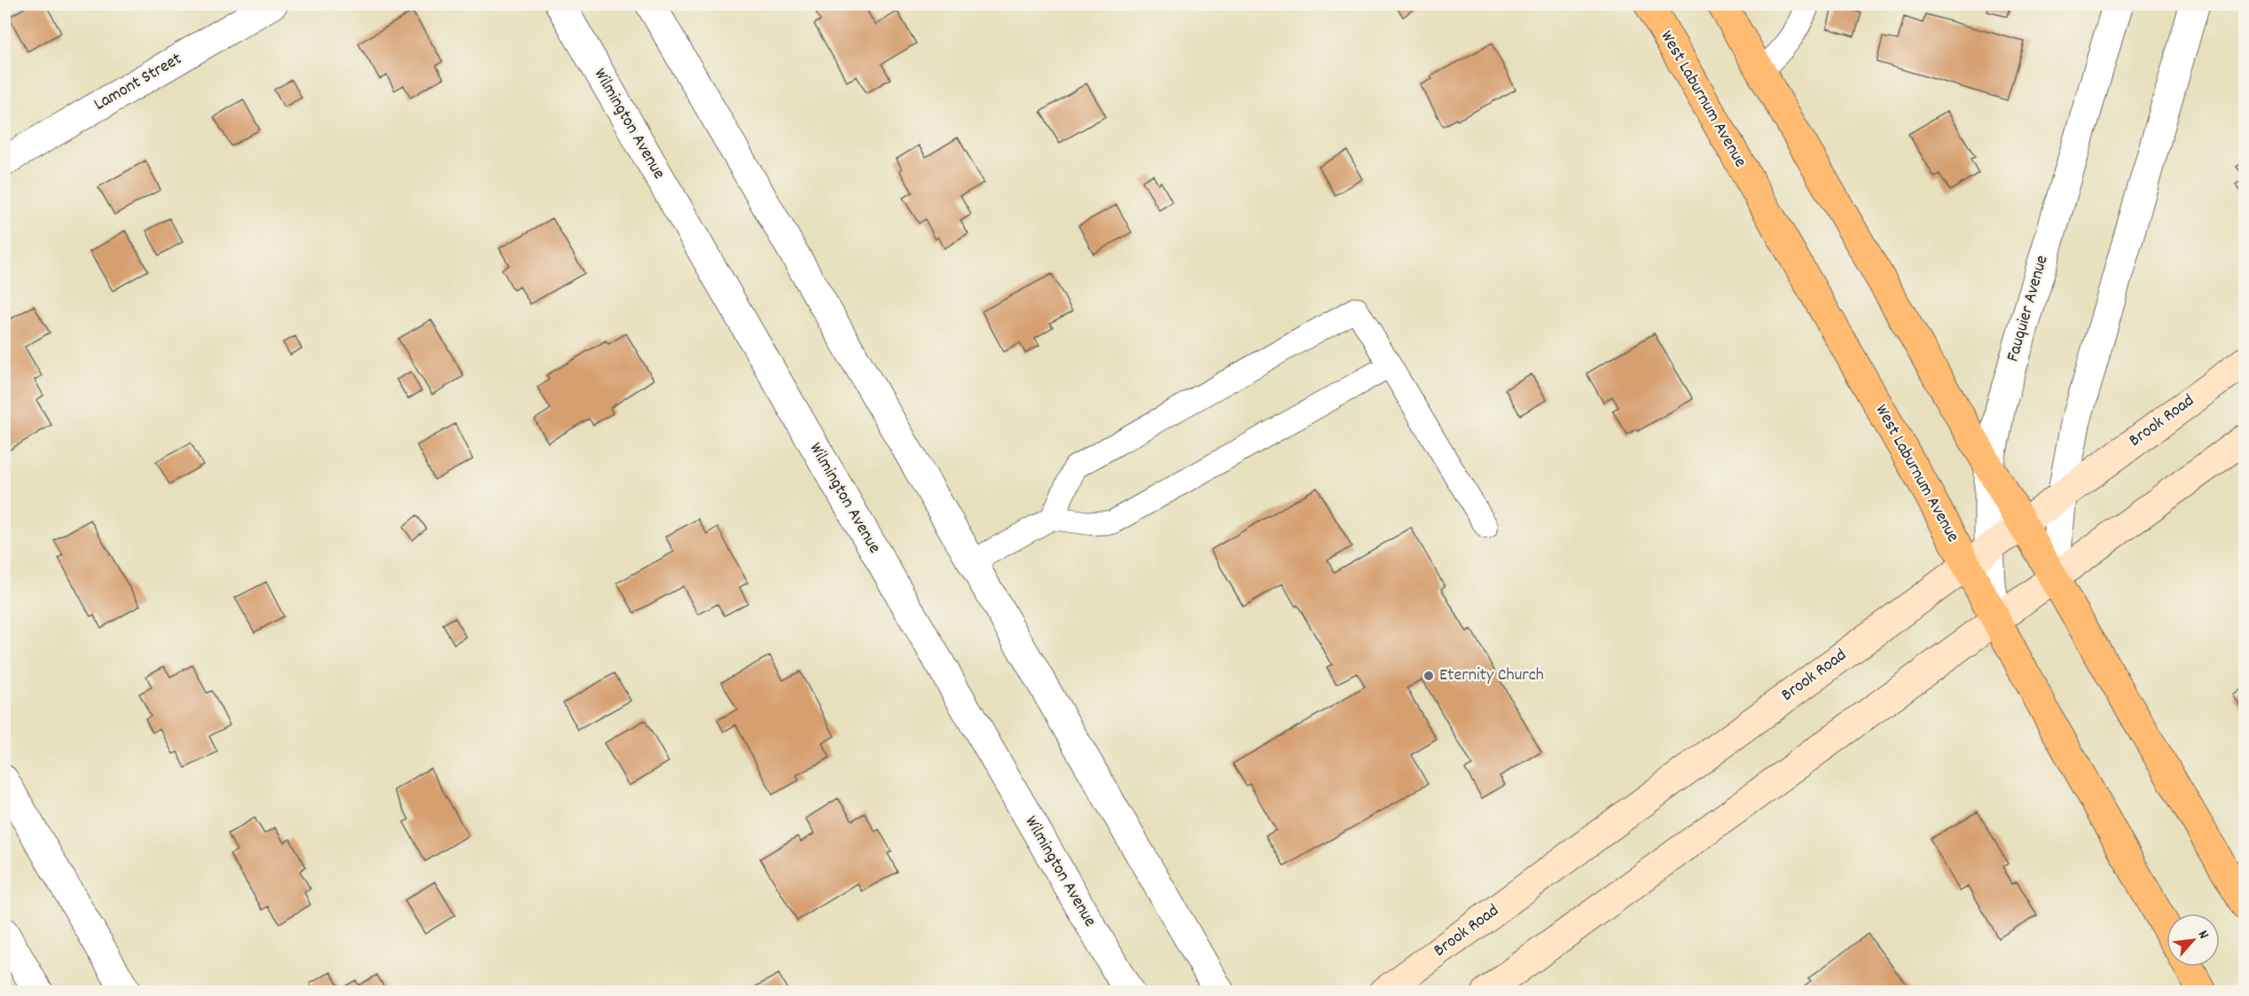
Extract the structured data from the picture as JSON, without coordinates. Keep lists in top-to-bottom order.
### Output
{
  "streets": {
    "main road": ["West Laburnum Avenue", "Brook Road"],
    "street": ["Lamont Street", "Wilmington Avenue", "Fauquier Avenue"]
  },
  "crossings": [
    ["West Laburnum Avenue", "Fauquier Avenue"],
    ["West Laburnum Avenue", "Brook Road"],
    ["Fauquier Avenue", "Brook Road"]
  ],
  "places": ["Eternity Church"],
  "north": "top right"
}
